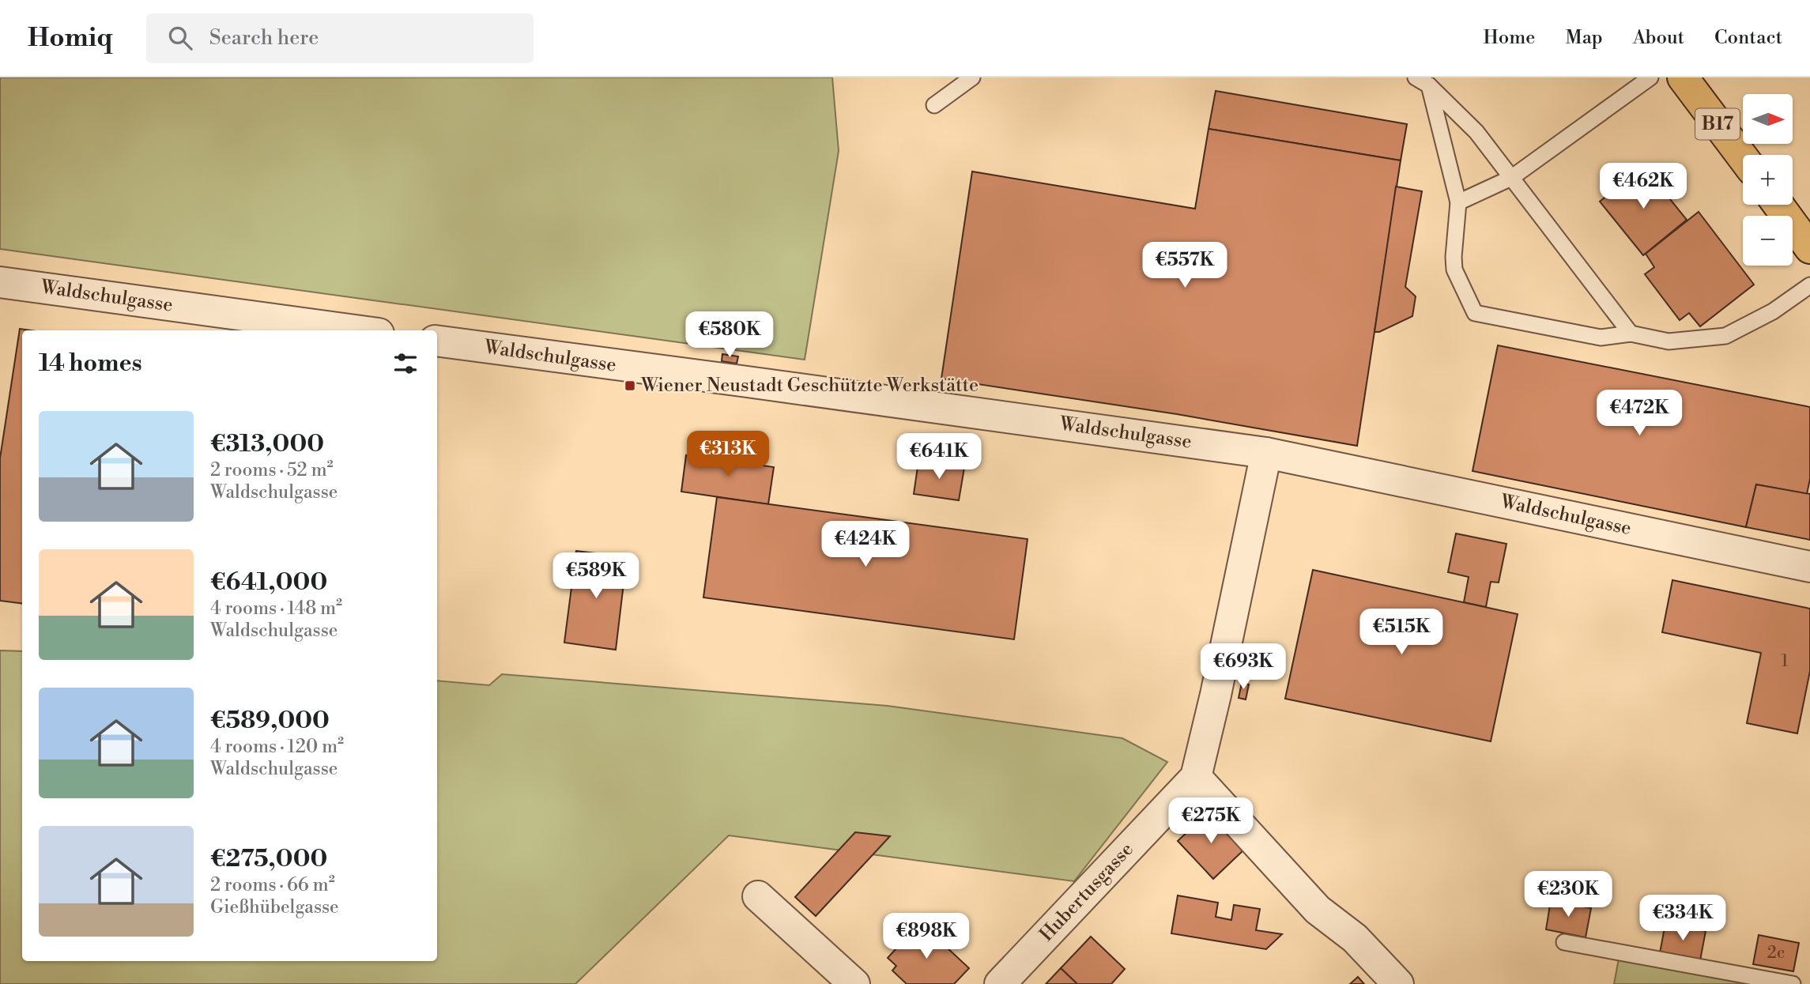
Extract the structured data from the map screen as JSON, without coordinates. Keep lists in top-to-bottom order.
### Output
{
  "streets": {
    "main road": ["B17"],
    "street": ["Waldschulgasse", "Hubertusgasse"]
  },
  "crossings": [
    ["Waldschulgasse", "Hubertusgasse"]
  ],
  "places": {
    "transit": ["Wiener Neustadt Geschützte Werkstätte"]
  },
  "house_numbers": ["1", "2c"],
  "north": "right",
  "page": {
    "header": "Homiq",
    "search": "Search here",
    "nav": [
      "Home",
      "Map",
      "About",
      "Contact"
    ],
    "map_buttons": ["+", "−"],
    "price": [
      "€462K",
      "€557K",
      "€580K",
      "€472K",
      "€313K",
      "€641K",
      "€424K",
      "€589K",
      "€515K",
      "€693K",
      "€275K",
      "€230K",
      "€334K",
      "€898K"
    ],
    "heading": "14 homes",
    "list": [
      {
        "name": "€313,000",
        "note": "2 rooms · 52 m² · Waldschulgasse"
      },
      {
        "name": "€641,000",
        "note": "4 rooms · 148 m² · Waldschulgasse"
      },
      {
        "name": "€589,000",
        "note": "4 rooms · 120 m² · Waldschulgasse"
      },
      {
        "name": "€275,000",
        "note": "2 rooms · 66 m² · Gießhübelgasse"
      }
    ]
  }
}
